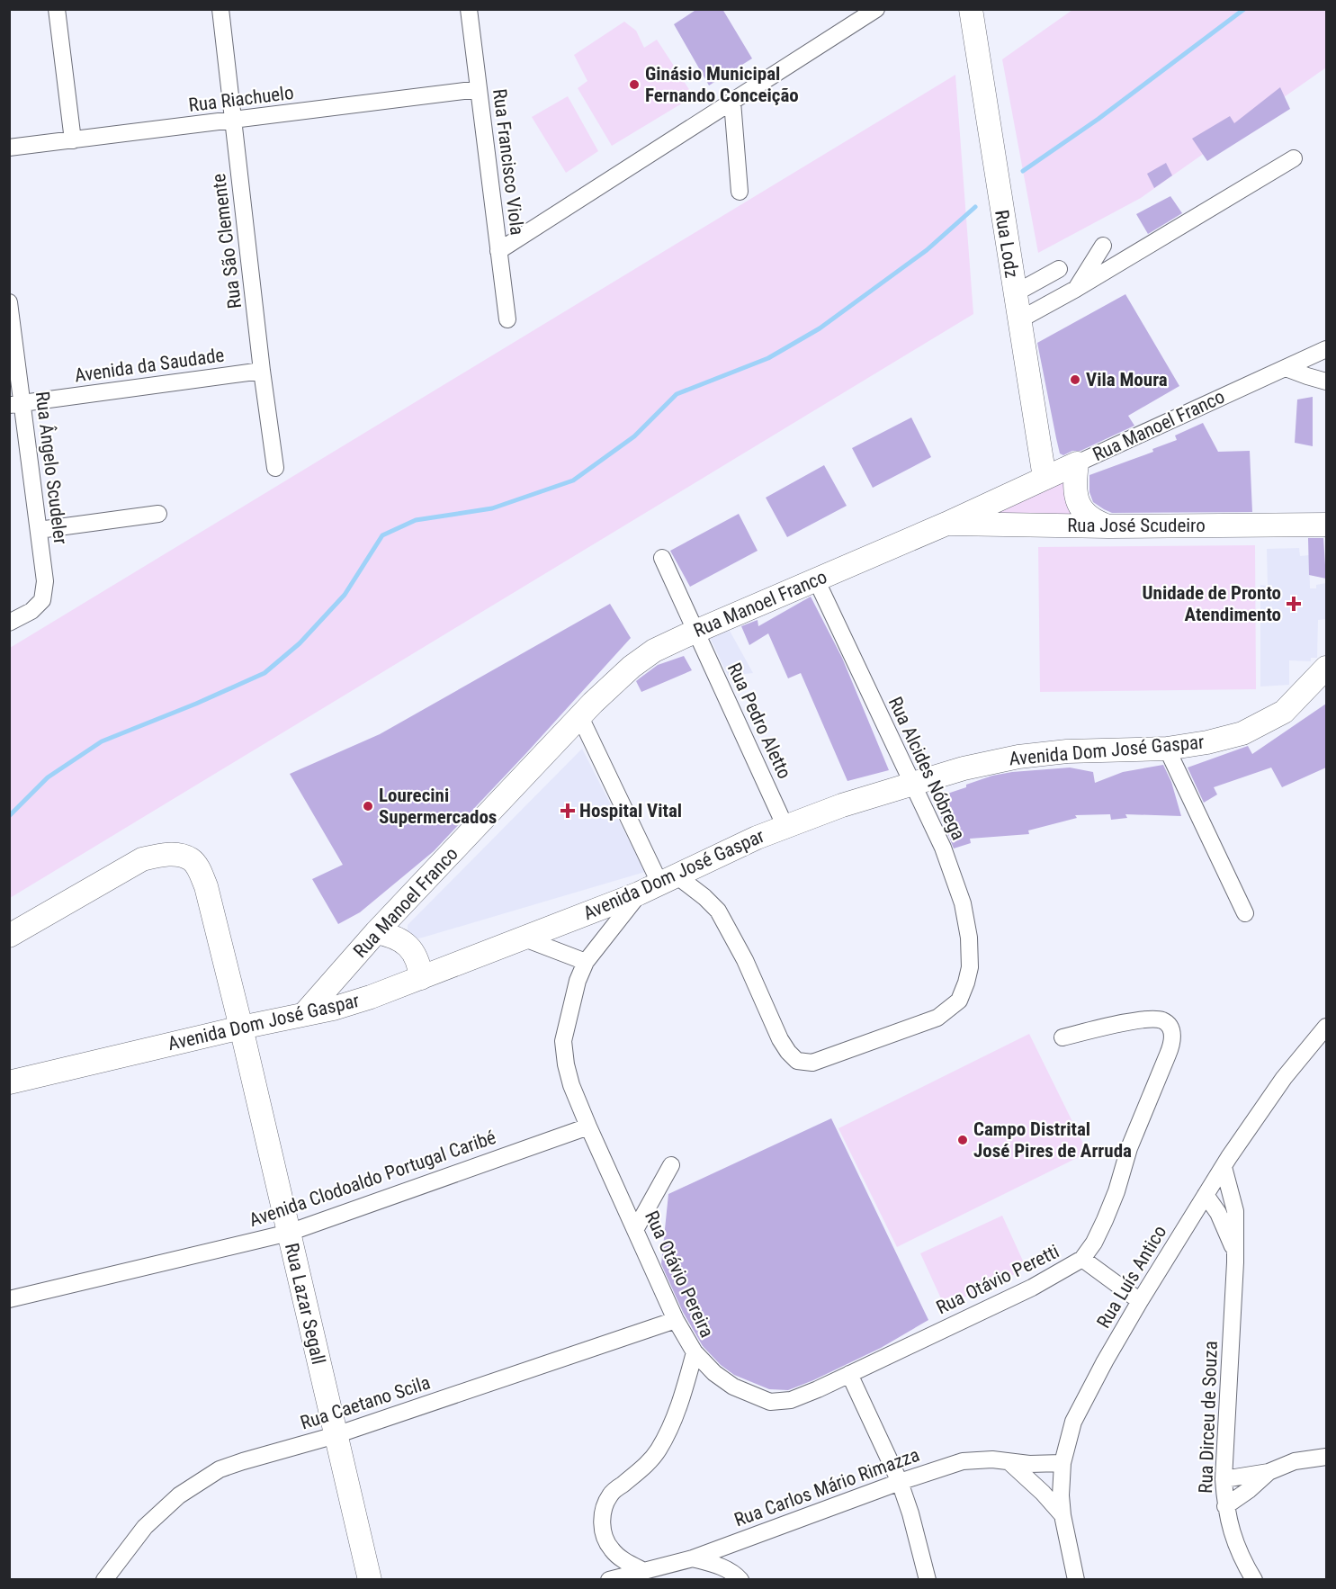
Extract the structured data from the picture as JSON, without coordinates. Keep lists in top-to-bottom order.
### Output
{
  "streets": {
    "street": [
      "Rua Riachuelo",
      "Rua Francisco Viola",
      "Rua São Clemente",
      "Rua Lodz",
      "Avenida da Saudade",
      "Rua Manoel Franco",
      "Rua Ângelo Scudeler",
      "Rua José Scudeiro",
      "Rua Pedro Aletto",
      "Avenida Dom José Gaspar",
      "Rua Alcides Nóbrega",
      "Avenida Clodoaldo Portugal Caribé",
      "Rua Otávio Pereira",
      "Rua Luís Antico",
      "Rua Otávio Peretti",
      "Rua Lazar Segall",
      "Rua Caetano Scila",
      "Rua Dirceu de Souza",
      "Rua Carlos Mário Rimazza"
    ]
  },
  "crossings": [
    ["Rua Riachuelo", "Rua Francisco Viola"],
    ["Rua Riachuelo", "Rua São Clemente"],
    ["Rua São Clemente", "Avenida da Saudade"],
    ["Rua Lodz", "Rua Manoel Franco"],
    ["Avenida da Saudade", "Rua Ângelo Scudeler"],
    ["Rua Manoel Franco", "Rua José Scudeiro"],
    ["Rua Manoel Franco", "Rua Pedro Aletto"],
    ["Rua Manoel Franco", "Avenida Dom José Gaspar"],
    ["Rua Manoel Franco", "Rua Alcides Nóbrega"],
    ["Rua Pedro Aletto", "Avenida Dom José Gaspar"],
    ["Avenida Dom José Gaspar", "Rua Alcides Nóbrega"],
    ["Avenida Dom José Gaspar", "Rua Otávio Pereira"],
    ["Avenida Dom José Gaspar", "Rua Lazar Segall"],
    ["Avenida Clodoaldo Portugal Caribé", "Rua Otávio Pereira"],
    ["Avenida Clodoaldo Portugal Caribé", "Rua Lazar Segall"],
    ["Rua Otávio Pereira", "Rua Otávio Peretti"],
    ["Rua Otávio Pereira", "Rua Caetano Scila"],
    ["Rua Otávio Pereira", "Rua Carlos Mário Rimazza"],
    ["Rua Luís Antico", "Rua Dirceu de Souza"],
    ["Rua Luís Antico", "Rua Carlos Mário Rimazza"],
    ["Rua Lazar Segall", "Rua Caetano Scila"]
  ],
  "places": {
    "other": [
      "Ginásio Municipal Fernando Conceição",
      "Vila Moura",
      "Lourecini Supermercados",
      "Campo Distrital José Pires de Arruda"
    ],
    "health": ["Unidade de Pronto Atendimento", "Hospital Vital"]
  }
}
